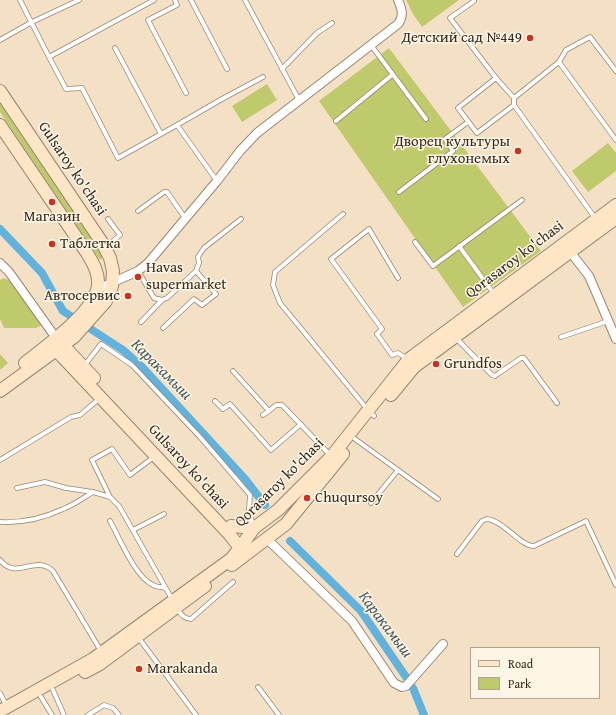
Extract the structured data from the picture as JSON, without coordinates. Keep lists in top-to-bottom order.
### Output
{
  "streets": {
    "main road": ["Gulsaroy ko'chasi", "Qorasaroy ko'chasi"]
  },
  "crossings": [
    ["Gulsaroy ko'chasi", "Qorasaroy ko'chasi"]
  ],
  "water": ["Каракамыш"],
  "places": [
    "Детский сад №449",
    "Дворец культуры глухонемых",
    "Магазин",
    "Таблетка",
    "Havas supermarket",
    "Автосервис",
    "Grundfos",
    "Chuqursoy",
    "Marakanda"
  ],
  "legend": ["Road", "Park"]
}
